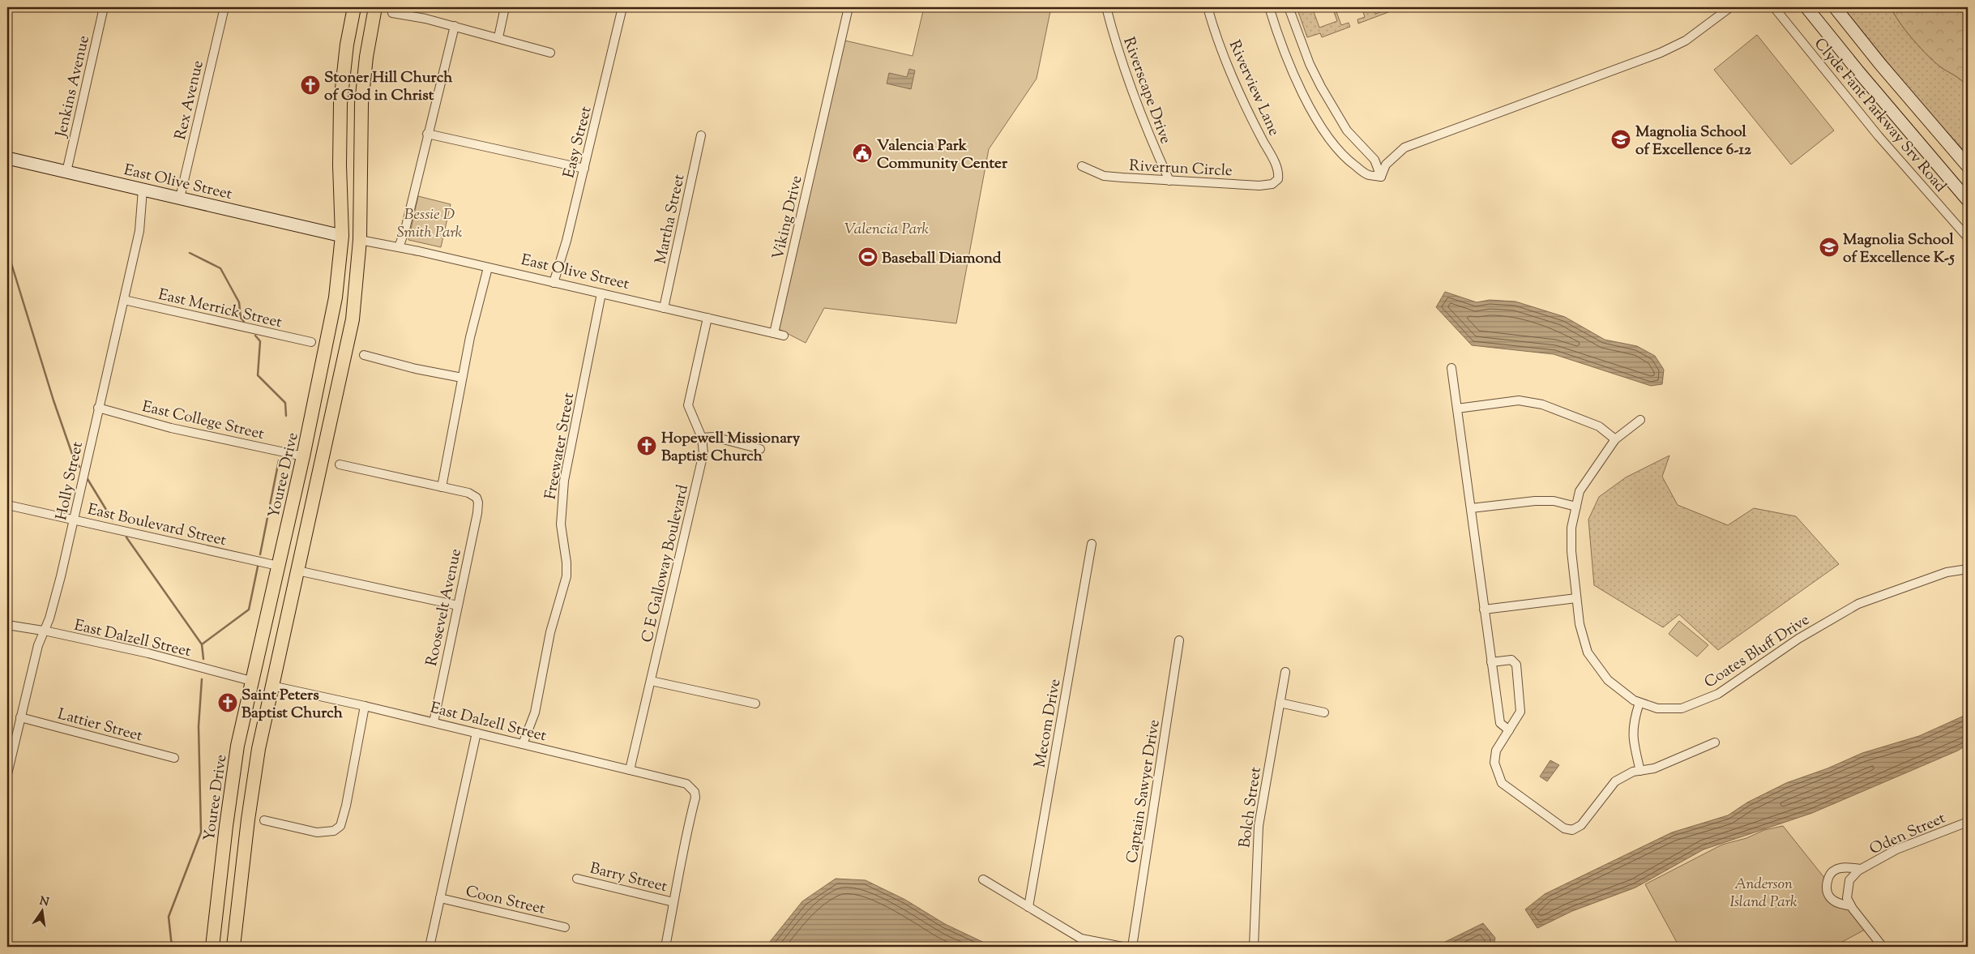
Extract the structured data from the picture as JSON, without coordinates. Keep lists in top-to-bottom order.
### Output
{
  "streets": {
    "main road": ["East Olive Street", "Youree Drive"],
    "street": [
      "Jenkins Avenue",
      "Riverview Lane",
      "Riverscape Drive",
      "Rex Avenue",
      "Clyde Fant Parkway Srv Road",
      "Easy Street",
      "Riverrun Circle",
      "Viking Drive",
      "Martha Street",
      "East Merrick Street",
      "East College Street",
      "Freewater Street",
      "Holly Street",
      "East Boulevard Street",
      "C E Galloway Boulevard",
      "Roosevelt Avenue",
      "East Dalzell Street",
      "Coates Bluff Drive",
      "Mecom Drive",
      "Lattier Street",
      "Captain Sawyer Drive",
      "Bolch Street",
      "Oden Street",
      "Barry Street",
      "Coon Street"
    ]
  },
  "crossings": [
    ["Jenkins Avenue", "East Olive Street"],
    ["Riverview Lane", "Riverrun Circle"],
    ["Riverscape Drive", "Riverrun Circle"],
    ["Rex Avenue", "East Olive Street"],
    ["Easy Street", "East Olive Street"],
    ["East Olive Street", "Viking Drive"],
    ["East Olive Street", "Martha Street"],
    ["East Olive Street", "Freewater Street"],
    ["East Olive Street", "Youree Drive"],
    ["East Olive Street", "Holly Street"],
    ["East Olive Street", "C E Galloway Boulevard"],
    ["East Merrick Street", "Holly Street"],
    ["East College Street", "Youree Drive"],
    ["East College Street", "Holly Street"],
    ["Freewater Street", "East Dalzell Street"],
    ["Youree Drive", "East Boulevard Street"],
    ["Youree Drive", "East Dalzell Street"],
    ["Holly Street", "East Boulevard Street"],
    ["Holly Street", "East Dalzell Street"],
    ["Holly Street", "Lattier Street"],
    ["C E Galloway Boulevard", "East Dalzell Street"],
    ["Roosevelt Avenue", "East Dalzell Street"],
    ["East Dalzell Street", "Barry Street"]
  ],
  "parks": ["Bessie D Smith Park", "Valencia Park", "Anderson Island Park"],
  "places": {
    "church": ["Stoner Hill Church of God in Christ", "Hopewell Missionary Baptist Church", "Saint Peters Baptist Church"],
    "school or university": ["Magnolia School of Excellence 6-12", "Magnolia School of Excellence K-5"],
    "public building": ["Valencia Park Community Center"],
    "sports": ["Baseball Diamond"]
  },
  "north": "top"
}
